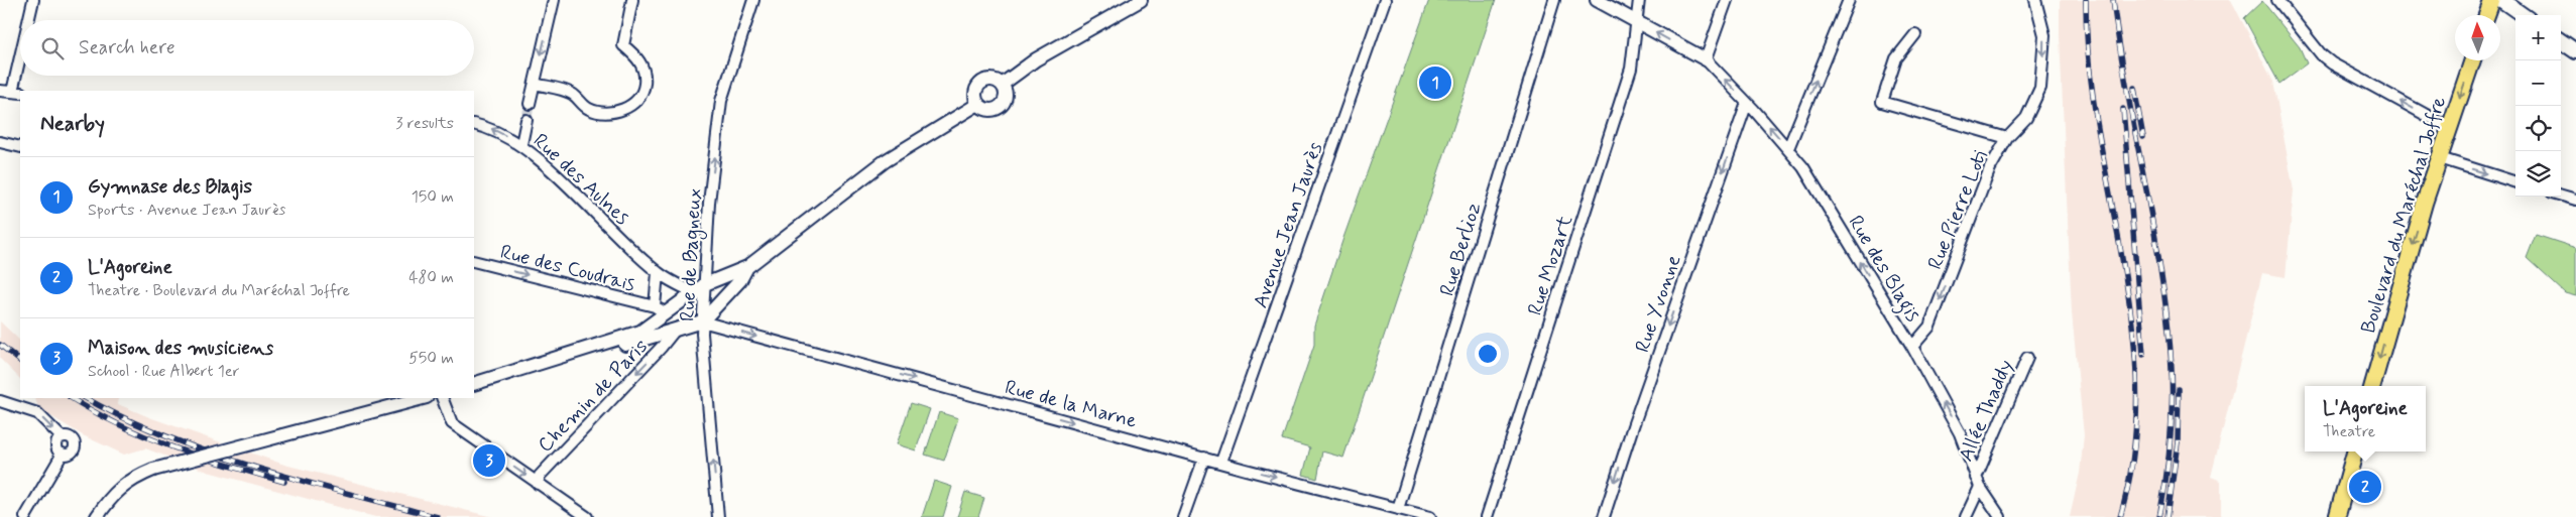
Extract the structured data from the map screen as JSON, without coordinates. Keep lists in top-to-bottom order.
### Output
{
  "streets": {
    "main road": ["Boulevard du Maréchal Joffre"],
    "street": [
      "Rue des Aulnes",
      "Rue Pierre Loti",
      "Avenue Jean Jaurès",
      "Rue Berlioz",
      "Rue de Bagneux",
      "Rue Mozart",
      "Rue des Coudrais",
      "Rue des Blagis",
      "Rue Yvonne",
      "Chemin de Paris",
      "Rue de la Marne",
      "Allée Thaddy"
    ]
  },
  "crossings": [
    ["Rue des Aulnes", "Rue de Bagneux"],
    ["Rue Pierre Loti", "Rue des Blagis"],
    ["Avenue Jean Jaurès", "Rue de la Marne"],
    ["Rue Berlioz", "Rue de la Marne"],
    ["Rue de Bagneux", "Rue de la Marne"],
    ["Rue des Blagis", "Rue Yvonne"],
    ["Rue des Blagis", "Allée Thaddy"]
  ],
  "one_way": [
    "Rue Pierre Loti",
    "Boulevard du Maréchal Joffre",
    "Rue de Bagneux",
    "Rue des Blagis",
    "Rue Yvonne",
    "Chemin de Paris",
    "Rue de la Marne"
  ],
  "north": "top",
  "page": {
    "map_buttons": ["+", "−"],
    "search": "Search here",
    "pins": ["1", "3", "2"],
    "heading": ["Nearby", "3 results"],
    "list": [
      {
        "mark": "1",
        "name": "Gymnase des Blagis",
        "note": "Sports · Avenue Jean Jaurès",
        "value": "150 m"
      },
      {
        "mark": "2",
        "name": "L'Agoreine",
        "note": "Theatre · Boulevard du Maréchal Joffre",
        "value": "480 m"
      },
      {
        "mark": "3",
        "name": "Maison des musiciens",
        "note": "School · Rue Albert 1er",
        "value": "550 m"
      }
    ],
    "popup": ["L'Agoreine", "Theatre"]
  }
}
